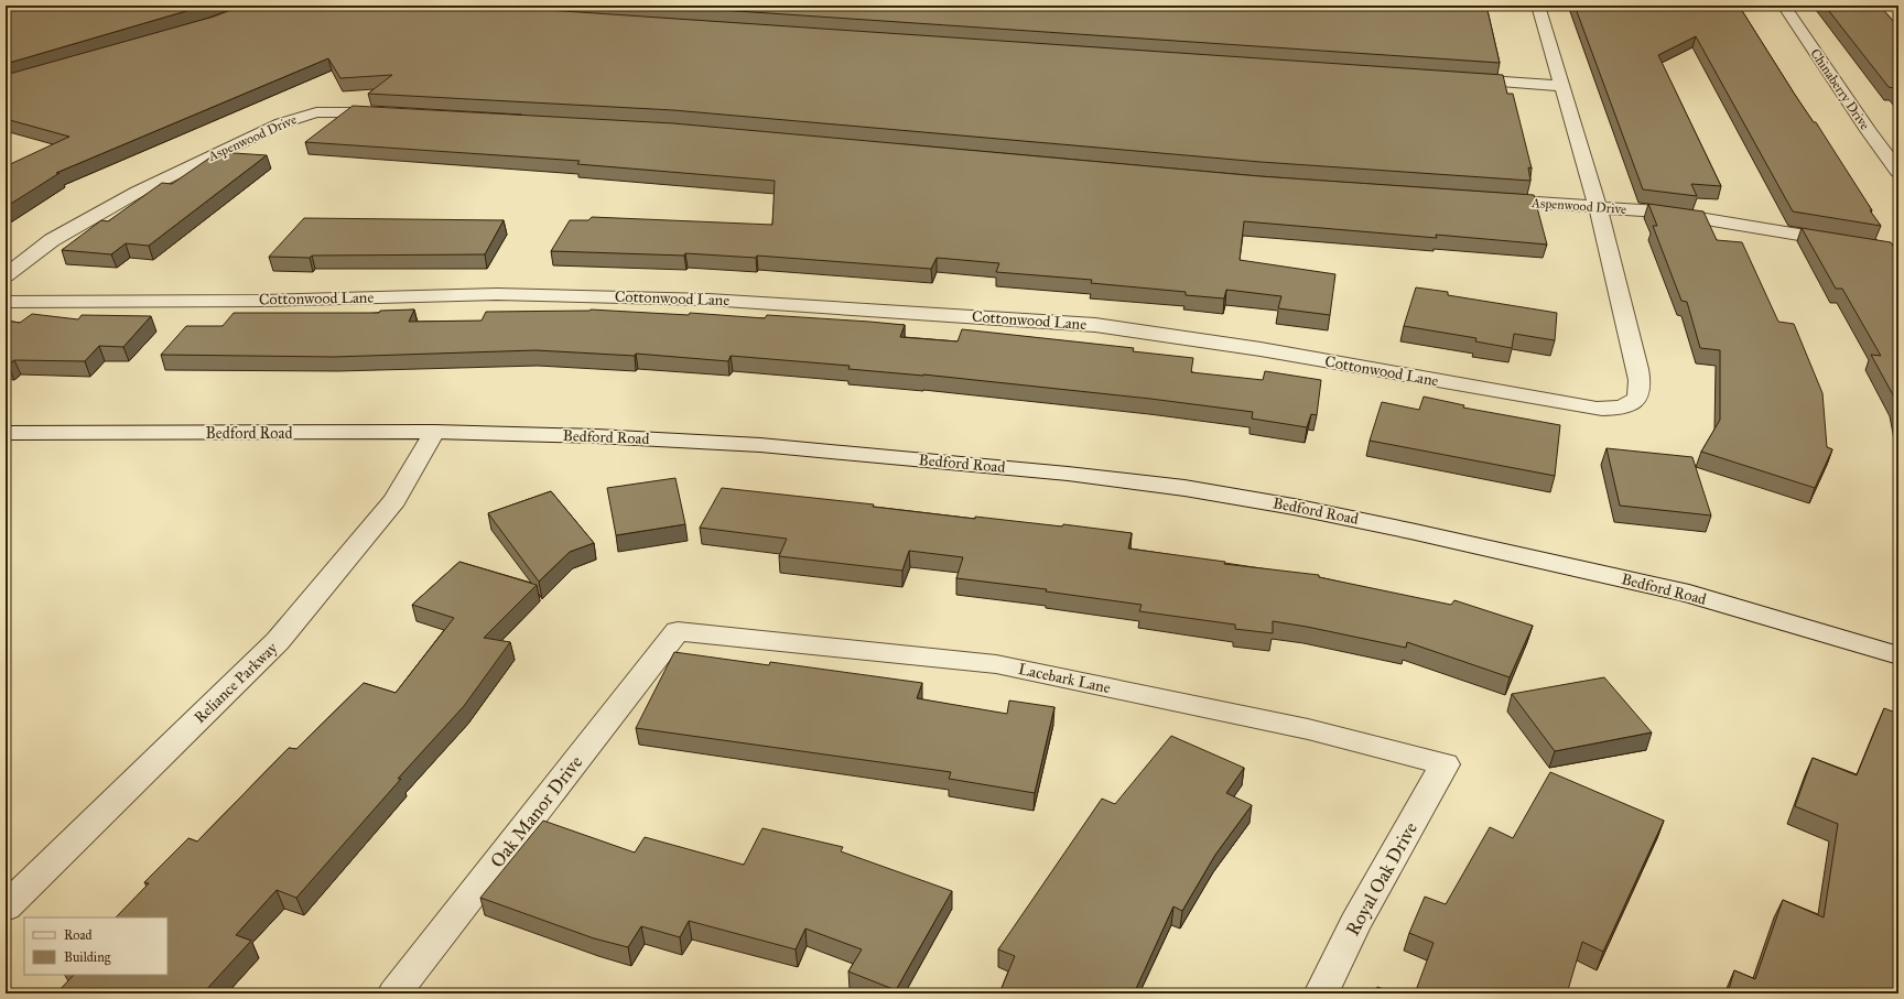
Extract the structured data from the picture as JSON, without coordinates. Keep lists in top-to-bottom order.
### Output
{
  "streets": {
    "street": [
      "Chinaberry Drive",
      "Aspenwood Drive",
      "Cottonwood Lane",
      "Bedford Road",
      "Lacebark Lane",
      "Reliance Parkway",
      "Oak Manor Drive",
      "Royal Oak Drive"
    ]
  },
  "crossings": [
    ["Aspenwood Drive", "Cottonwood Lane"],
    ["Bedford Road", "Reliance Parkway"],
    ["Lacebark Lane", "Oak Manor Drive"],
    ["Lacebark Lane", "Royal Oak Drive"]
  ],
  "legend": ["Road", "Building"]
}
